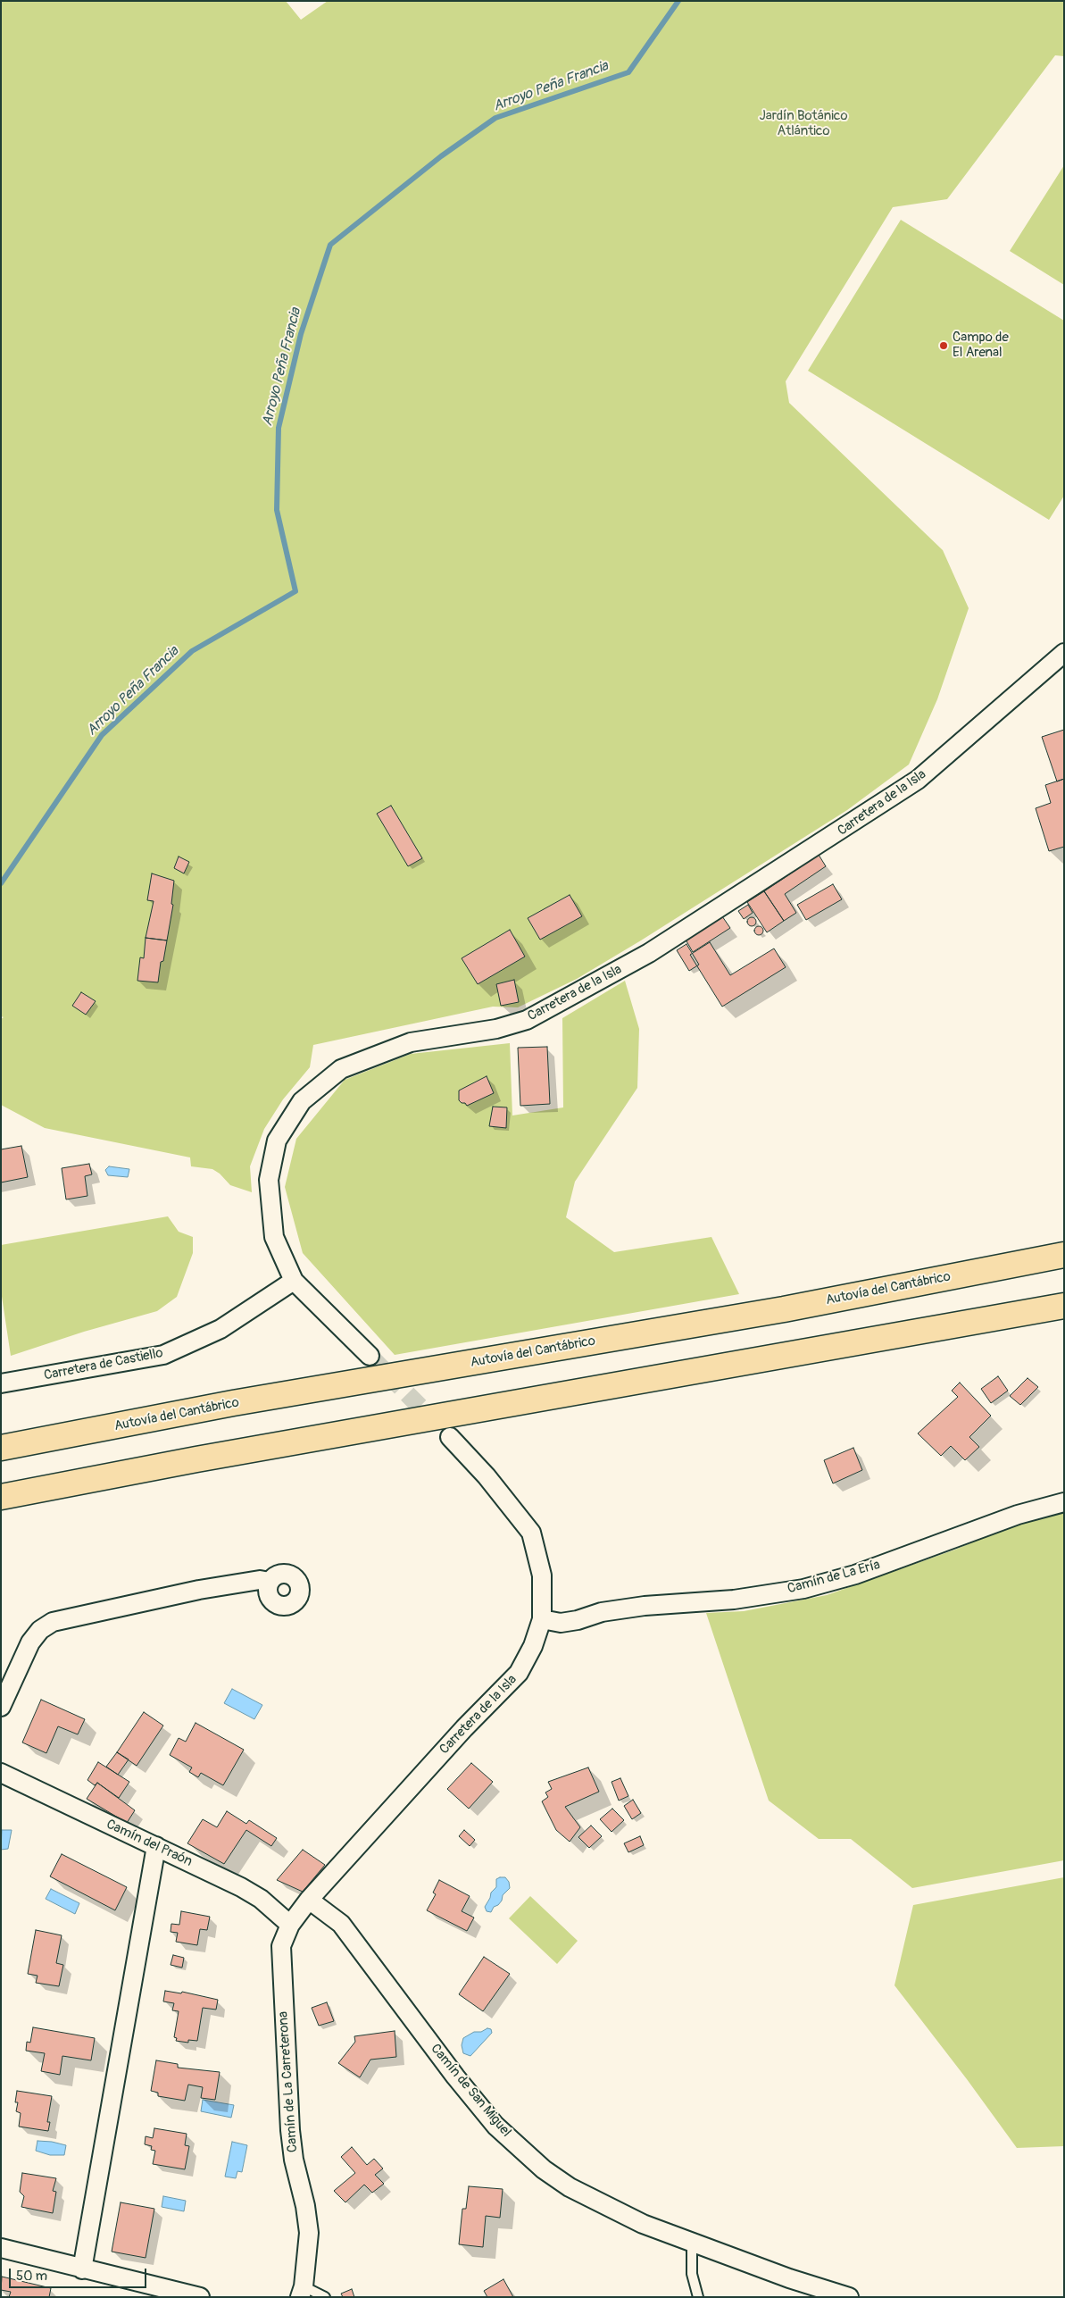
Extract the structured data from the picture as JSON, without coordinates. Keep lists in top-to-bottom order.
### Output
{
  "streets": {
    "highway": ["Autovía del Cantábrico"],
    "street": [
      "Carretera de la Isla",
      "Carretera de Castiello",
      "Camín de La Ería",
      "Camín del Praón",
      "Camín de La Carreterona",
      "Camín de San Miguel"
    ]
  },
  "crossings": [
    ["Carretera de la Isla", "Carretera de Castiello"],
    ["Carretera de la Isla", "Camín de La Ería"],
    ["Carretera de la Isla", "Camín de La Carreterona"],
    ["Carretera de la Isla", "Camín de San Miguel"],
    ["Camín del Praón", "Camín de La Carreterona"],
    ["Camín de La Carreterona", "Camín de San Miguel"]
  ],
  "water": ["Arroyo Peña Francia"],
  "parks": ["Jardín Botánico Atlántico"],
  "places": ["Campo de El Arenal"],
  "scale_bar": "50 m"
}
